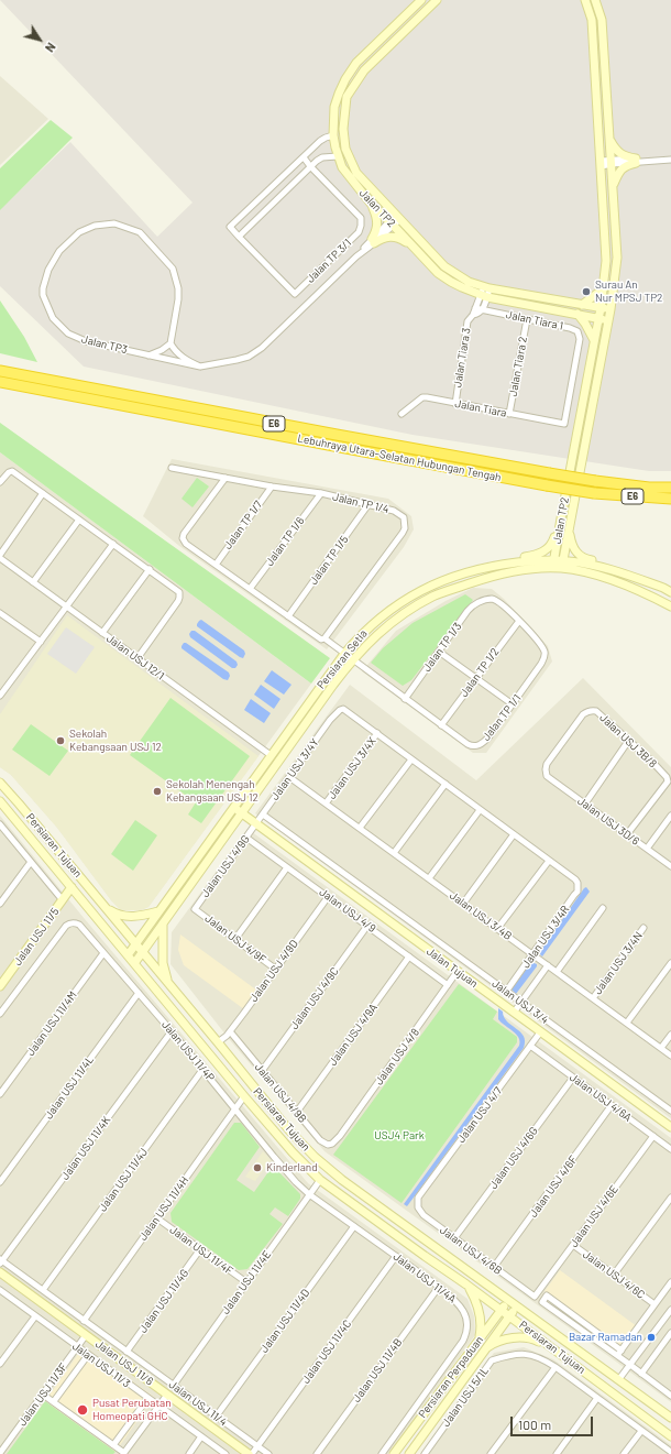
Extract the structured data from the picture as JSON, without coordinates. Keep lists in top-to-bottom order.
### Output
{
  "streets": {
    "highway": ["E6", "Lebuhraya Utara–Selatan Hubungan Tengah"],
    "main road": [
      "Jalan TP2",
      "Persiaran Setia",
      "Persiaran Tujuan",
      "Jalan USJ 11/5",
      "Jalan Tujuan",
      "Jalan USJ 11/6",
      "Persiaran Perpaduan"
    ],
    "street": [
      "Jalan TP 3/1",
      "Jalan Tiara 1",
      "Jalan TP3",
      "Jalan Tiara 3",
      "Jalan Tiara 2",
      "Jalan Tiara",
      "Jalan TP 1/4",
      "Jalan TP 1/7",
      "Jalan TP 1/6",
      "Jalan TP 1/5",
      "Jalan TP 1/3",
      "Jalan USJ 12/1",
      "Jalan TP 1/2",
      "Jalan TP 1/1",
      "Jalan USJ 3B/8",
      "Jalan USJ 3/4X",
      "Jalan USJ 3/4Y",
      "Jalan USJ 3D/6",
      "Jalan USJ 4/9G",
      "Jalan USJ 4/9",
      "Jalan USJ 3/4B",
      "Jalan USJ 3/4R",
      "Jalan USJ 4/9F",
      "Jalan USJ 3/4N",
      "Jalan USJ 4/9D",
      "Jalan USJ 4/9C",
      "Jalan USJ 3/4",
      "Jalan USJ 11/4M",
      "Jalan USJ 4/9A",
      "Jalan USJ 11/4P",
      "Jalan USJ 4/8",
      "Jalan USJ 11/4L",
      "Jalan USJ 4/9B",
      "Jalan USJ 4/6A",
      "Jalan USJ 4/7",
      "Jalan USJ 11/4K",
      "Jalan USJ 4/6G",
      "Jalan USJ 11/4J",
      "Jalan USJ 4/6F",
      "Jalan USJ 11/4H",
      "Jalan USJ 4/6E",
      "Jalan USJ 11/4F",
      "Jalan USJ 4/6B",
      "Jalan USJ 4/6C",
      "Jalan USJ 11/4A",
      "Jalan USJ 11/4E",
      "Jalan USJ 11/4G",
      "Jalan USJ 11/4D",
      "Jalan USJ 11/4C",
      "Jalan USJ 11/3",
      "Jalan USJ 11/4B",
      "Jalan USJ 11/3F",
      "Jalan USJ 5/1L",
      "Jalan USJ 11/4"
    ]
  },
  "crossings": [
    ["Jalan TP2", "Jalan TP3"],
    ["Jalan TP2", "Jalan Tiara 3"],
    ["Jalan TP2", "Persiaran Setia"],
    ["Jalan Tiara 1", "Jalan Tiara 3"],
    ["Jalan Tiara 1", "Jalan Tiara 2"],
    ["Jalan Tiara 1", "Jalan Tiara"],
    ["Jalan Tiara 3", "Jalan Tiara"],
    ["Jalan Tiara 2", "Jalan Tiara"],
    ["Jalan TP 1/4", "Jalan TP 1/7"],
    ["Jalan TP 1/4", "Jalan TP 1/6"],
    ["Jalan TP 1/4", "Jalan TP 1/5"],
    ["Jalan TP 1/3", "Jalan TP 1/1"],
    ["Jalan USJ 12/1", "Persiaran Setia"],
    ["Persiaran Setia", "Jalan TP 1/1"],
    ["Persiaran Setia", "Persiaran Tujuan"],
    ["Persiaran Setia", "Jalan Tujuan"],
    ["Jalan TP 1/2", "Jalan TP 1/1"],
    ["Jalan USJ 3B/8", "Jalan USJ 3D/6"],
    ["Jalan USJ 3/4X", "Jalan USJ 3/4Y"],
    ["Jalan USJ 3/4X", "Jalan USJ 3/4B"],
    ["Jalan USJ 3/4Y", "Jalan USJ 4/9G"],
    ["Jalan USJ 3/4Y", "Jalan USJ 3/4B"],
    ["Jalan USJ 3/4Y", "Jalan Tujuan"],
    ["Jalan USJ 3/4Y", "Jalan USJ 3/4"],
    ["Persiaran Tujuan", "Jalan USJ 11/5"],
    ["Persiaran Tujuan", "Jalan USJ 4/9D"],
    ["Persiaran Tujuan", "Jalan USJ 11/4H"],
    ["Persiaran Tujuan", "Jalan USJ 11/4E"],
    ["Persiaran Tujuan", "Persiaran Perpaduan"],
    ["Jalan USJ 4/9G", "Jalan USJ 4/9"],
    ["Jalan USJ 4/9G", "Jalan USJ 4/9F"],
    ["Jalan USJ 4/9G", "Jalan Tujuan"],
    ["Jalan USJ 4/9", "Jalan USJ 4/9D"],
    ["Jalan USJ 4/9", "Jalan USJ 4/9C"],
    ["Jalan USJ 4/9", "Jalan USJ 4/9A"],
    ["Jalan USJ 4/9", "Jalan USJ 4/8"],
    ["Jalan USJ 3/4B", "Jalan USJ 3/4R"],
    ["Jalan USJ 3/4B", "Jalan USJ 3/4N"],
    ["Jalan USJ 3/4R", "Jalan USJ 3/4"],
    ["Jalan USJ 4/9F", "Jalan USJ 4/9D"],
    ["Jalan Tujuan", "Jalan USJ 4/8"],
    ["Jalan Tujuan", "Jalan USJ 4/7"],
    ["Jalan USJ 4/9D", "Jalan USJ 4/9B"],
    ["Jalan USJ 4/9C", "Jalan USJ 4/9B"],
    ["Jalan USJ 11/4M", "Jalan USJ 11/4P"],
    ["Jalan USJ 4/9A", "Jalan USJ 4/9B"],
    ["Jalan USJ 11/4P", "Jalan USJ 11/4L"],
    ["Jalan USJ 11/4P", "Jalan USJ 11/4K"],
    ["Jalan USJ 11/4P", "Jalan USJ 11/4J"],
    ["Jalan USJ 11/4P", "Jalan USJ 11/4H"],
    ["Jalan USJ 11/4P", "Jalan USJ 11/4A"],
    ["Jalan USJ 11/4P", "Jalan USJ 11/4E"],
    ["Jalan USJ 4/8", "Jalan USJ 4/9B"],
    ["Jalan USJ 4/6A", "Jalan USJ 4/7"],
    ["Jalan USJ 4/6A", "Jalan USJ 4/6G"],
    ["Jalan USJ 4/6A", "Jalan USJ 4/6F"],
    ["Jalan USJ 4/6A", "Jalan USJ 4/6E"],
    ["Jalan USJ 4/7", "Jalan USJ 4/6B"],
    ["Jalan USJ 11/4K", "Jalan USJ 11/4"],
    ["Jalan USJ 4/6G", "Jalan USJ 4/6B"],
    ["Jalan USJ 11/4J", "Jalan USJ 11/4"],
    ["Jalan USJ 4/6F", "Jalan USJ 4/6B"],
    ["Jalan USJ 11/4H", "Jalan USJ 11/4F"],
    ["Jalan USJ 11/4H", "Jalan USJ 11/4"],
    ["Jalan USJ 4/6E", "Jalan USJ 4/6B"],
    ["Jalan USJ 4/6E", "Jalan USJ 4/6C"],
    ["Jalan USJ 11/4F", "Jalan USJ 11/4E"],
    ["Jalan USJ 11/4F", "Jalan USJ 11/4G"],
    ["Jalan USJ 11/4A", "Jalan USJ 11/4E"],
    ["Jalan USJ 11/4A", "Jalan USJ 11/4D"],
    ["Jalan USJ 11/4A", "Jalan USJ 11/4C"],
    ["Jalan USJ 11/4A", "Jalan USJ 11/4B"],
    ["Jalan USJ 11/4E", "Jalan USJ 11/4"],
    ["Jalan USJ 11/4G", "Jalan USJ 11/4"],
    ["Jalan USJ 11/4D", "Jalan USJ 11/4"],
    ["Jalan USJ 11/4C", "Jalan USJ 11/6"],
    ["Jalan USJ 11/4C", "Jalan USJ 11/4"],
    ["Jalan USJ 11/6", "Jalan USJ 11/3F"],
    ["Jalan USJ 11/3", "Jalan USJ 11/3F"]
  ],
  "parks": ["USJ4 Park"],
  "places": [
    "Surau An Nur MPSJ TP2",
    "Sekolah Kebangsaan USJ 12",
    "Sekolah Menengah Kebangsaan USJ 12",
    "Kinderland",
    "Bazar Ramadan",
    "Pusat Perubatan Homeopati GHC"
  ],
  "scale_bar": "100 m",
  "north": "bottom right"
}
